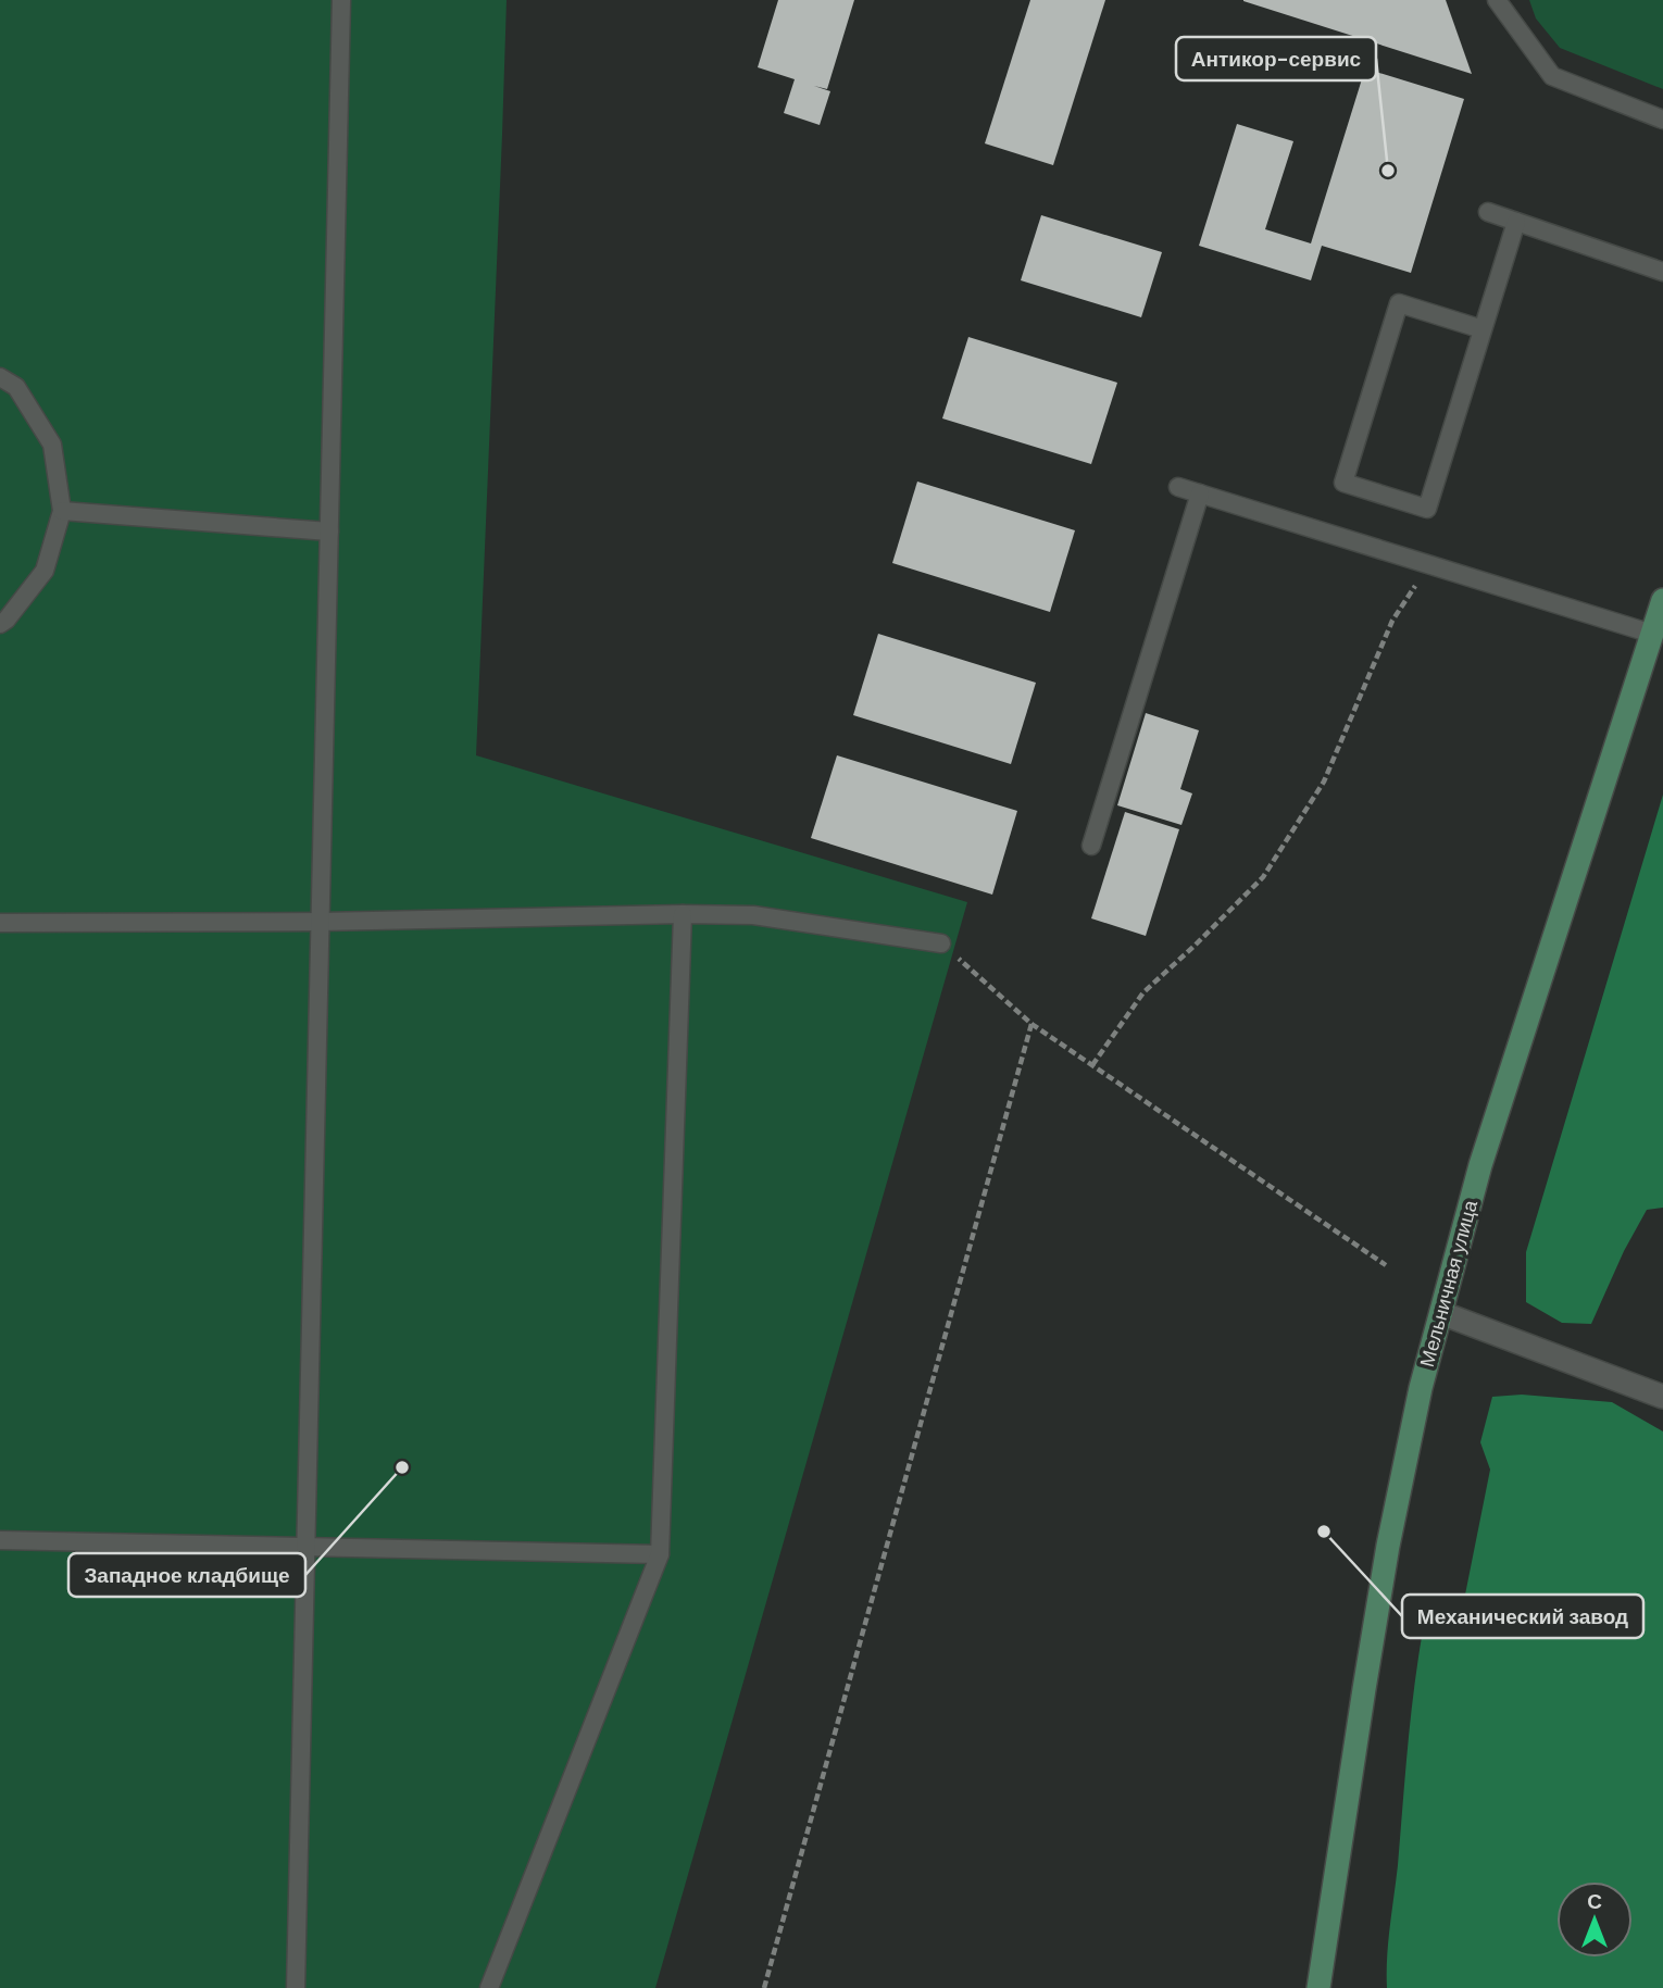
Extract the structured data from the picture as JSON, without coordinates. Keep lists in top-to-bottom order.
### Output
{
  "streets": {
    "main road": ["Мельничная улица"]
  },
  "places": ["Антикор-сервис", "Западное кладбище", "Механический завод"],
  "north": "top"
}
